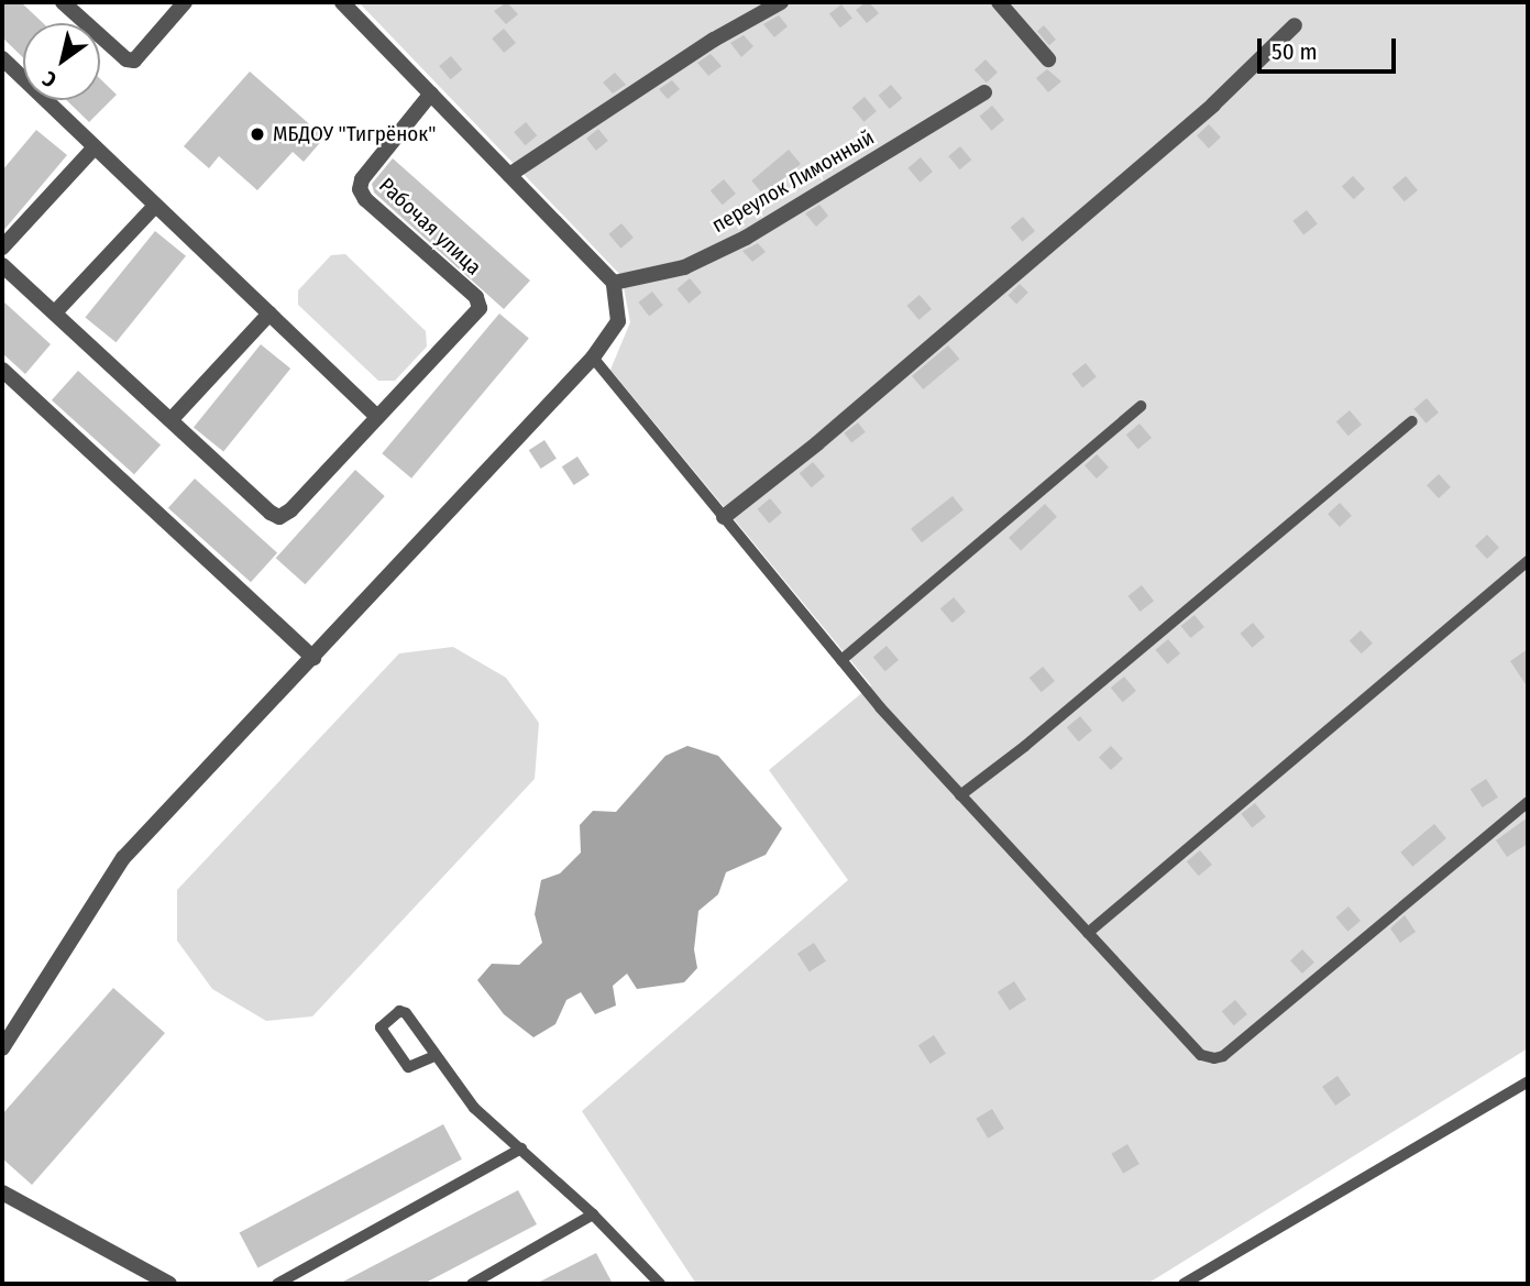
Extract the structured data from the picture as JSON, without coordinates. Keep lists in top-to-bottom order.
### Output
{
  "streets": {
    "street": ["переулок Лимонный", "Рабочая улица"]
  },
  "places": ["МБДОУ \"Тигрёнок\""],
  "scale_bar": "50 m",
  "north": "bottom left"
}
